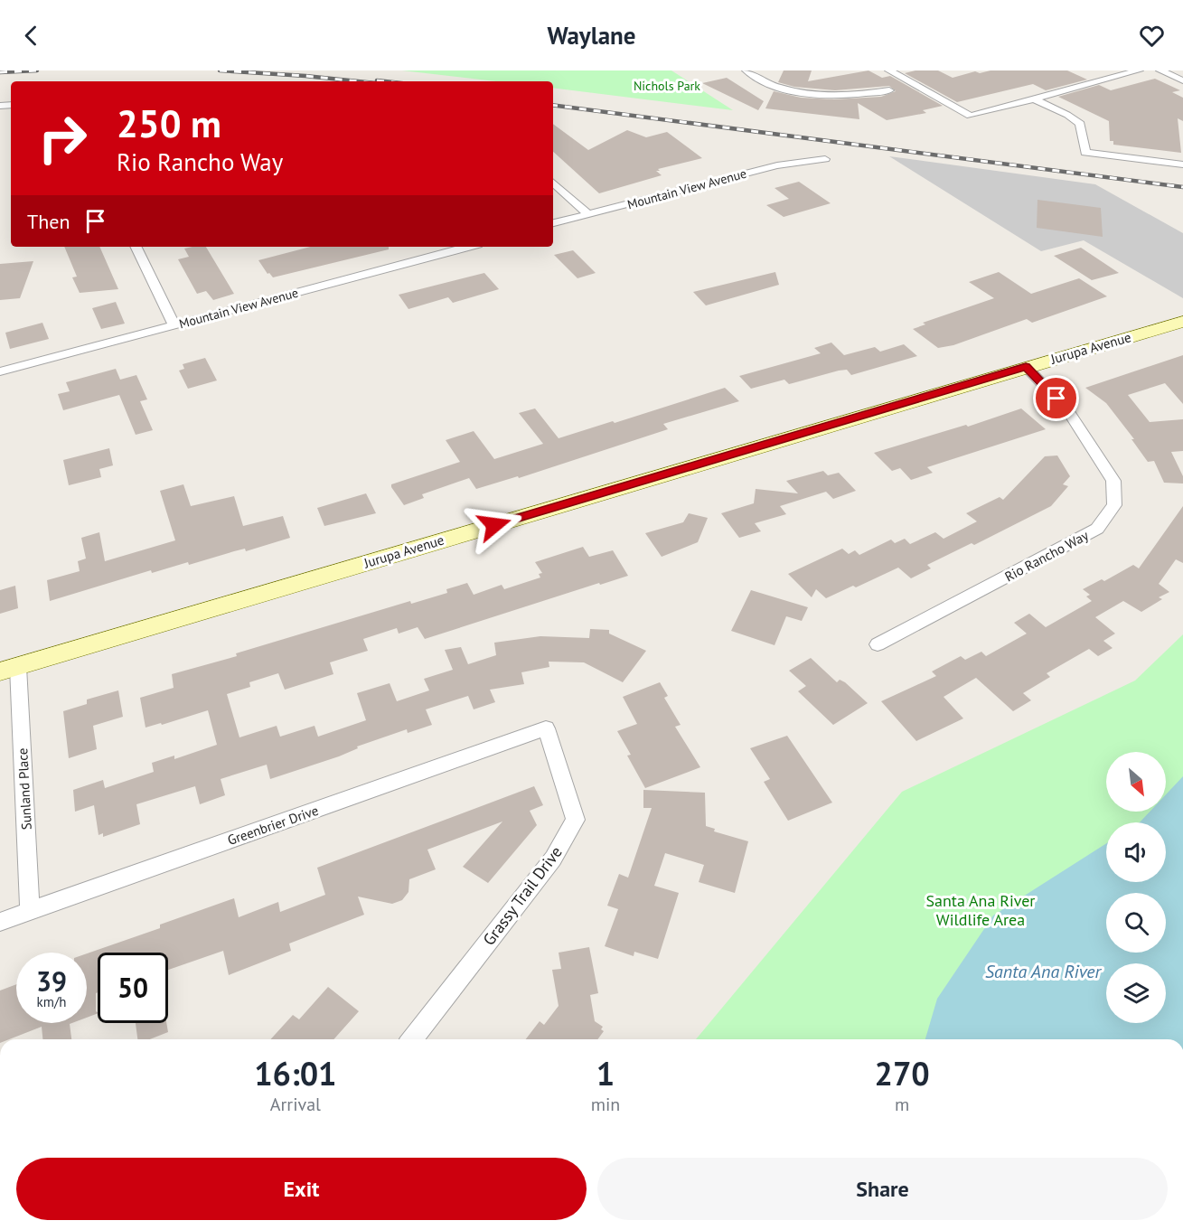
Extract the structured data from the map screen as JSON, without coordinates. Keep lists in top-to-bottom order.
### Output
{
  "streets": {
    "main road": ["Jurupa Avenue"],
    "street": [
      "Mountain View Avenue",
      "Rio Rancho Way",
      "Sunland Place",
      "Greenbrier Drive",
      "Grassy Trail Drive"
    ]
  },
  "crossings": [
    ["Jurupa Avenue", "Rio Rancho Way"],
    ["Jurupa Avenue", "Sunland Place"],
    ["Sunland Place", "Greenbrier Drive"],
    ["Greenbrier Drive", "Grassy Trail Drive"]
  ],
  "water": ["Santa Ana River"],
  "parks": ["Nichols Park", "Santa Ana River Wildlife Area"],
  "north": "bottom right",
  "page": {
    "header": "Waylane",
    "turn": ["250 m", "Rio Rancho Way"],
    "then": "Then",
    "speed": "39 km/h",
    "limit": "50",
    "eta": [
      "16:01",
      "Arrival",
      "1",
      "min",
      "270",
      "m"
    ],
    "buttons": ["Exit", "Share"]
  }
}
